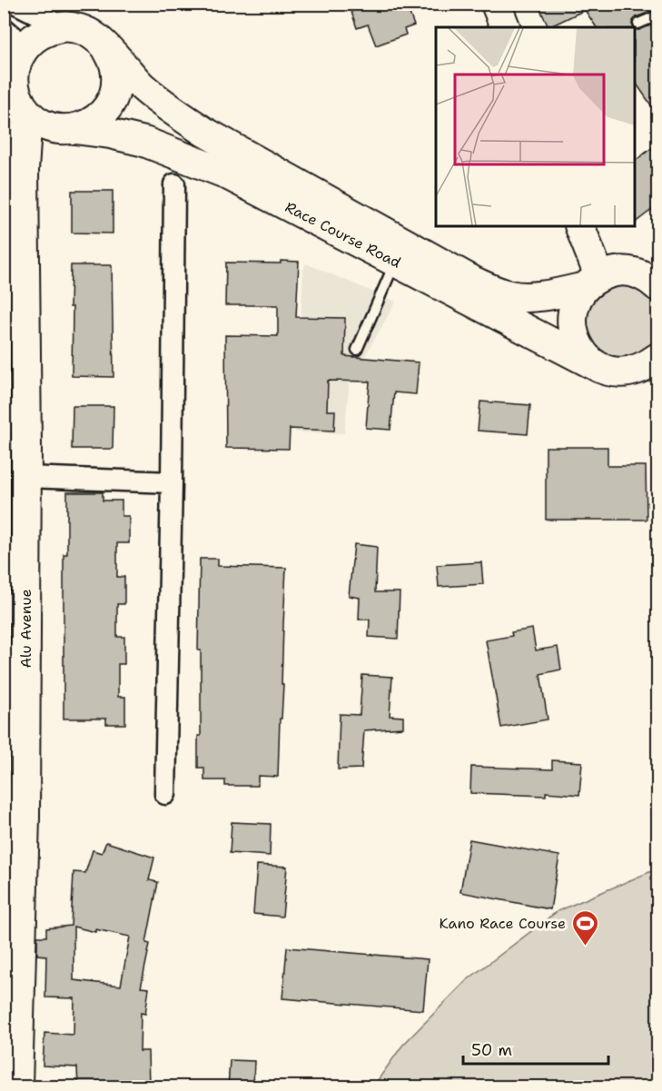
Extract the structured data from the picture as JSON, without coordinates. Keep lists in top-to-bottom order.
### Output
{
  "streets": {
    "street": ["Race Course Road", "Alu Avenue"]
  },
  "crossings": [
    ["Race Course Road", "Alu Avenue"]
  ],
  "places": {
    "sports": ["Kano Race Course"]
  },
  "scale_bar": "50 m"
}
